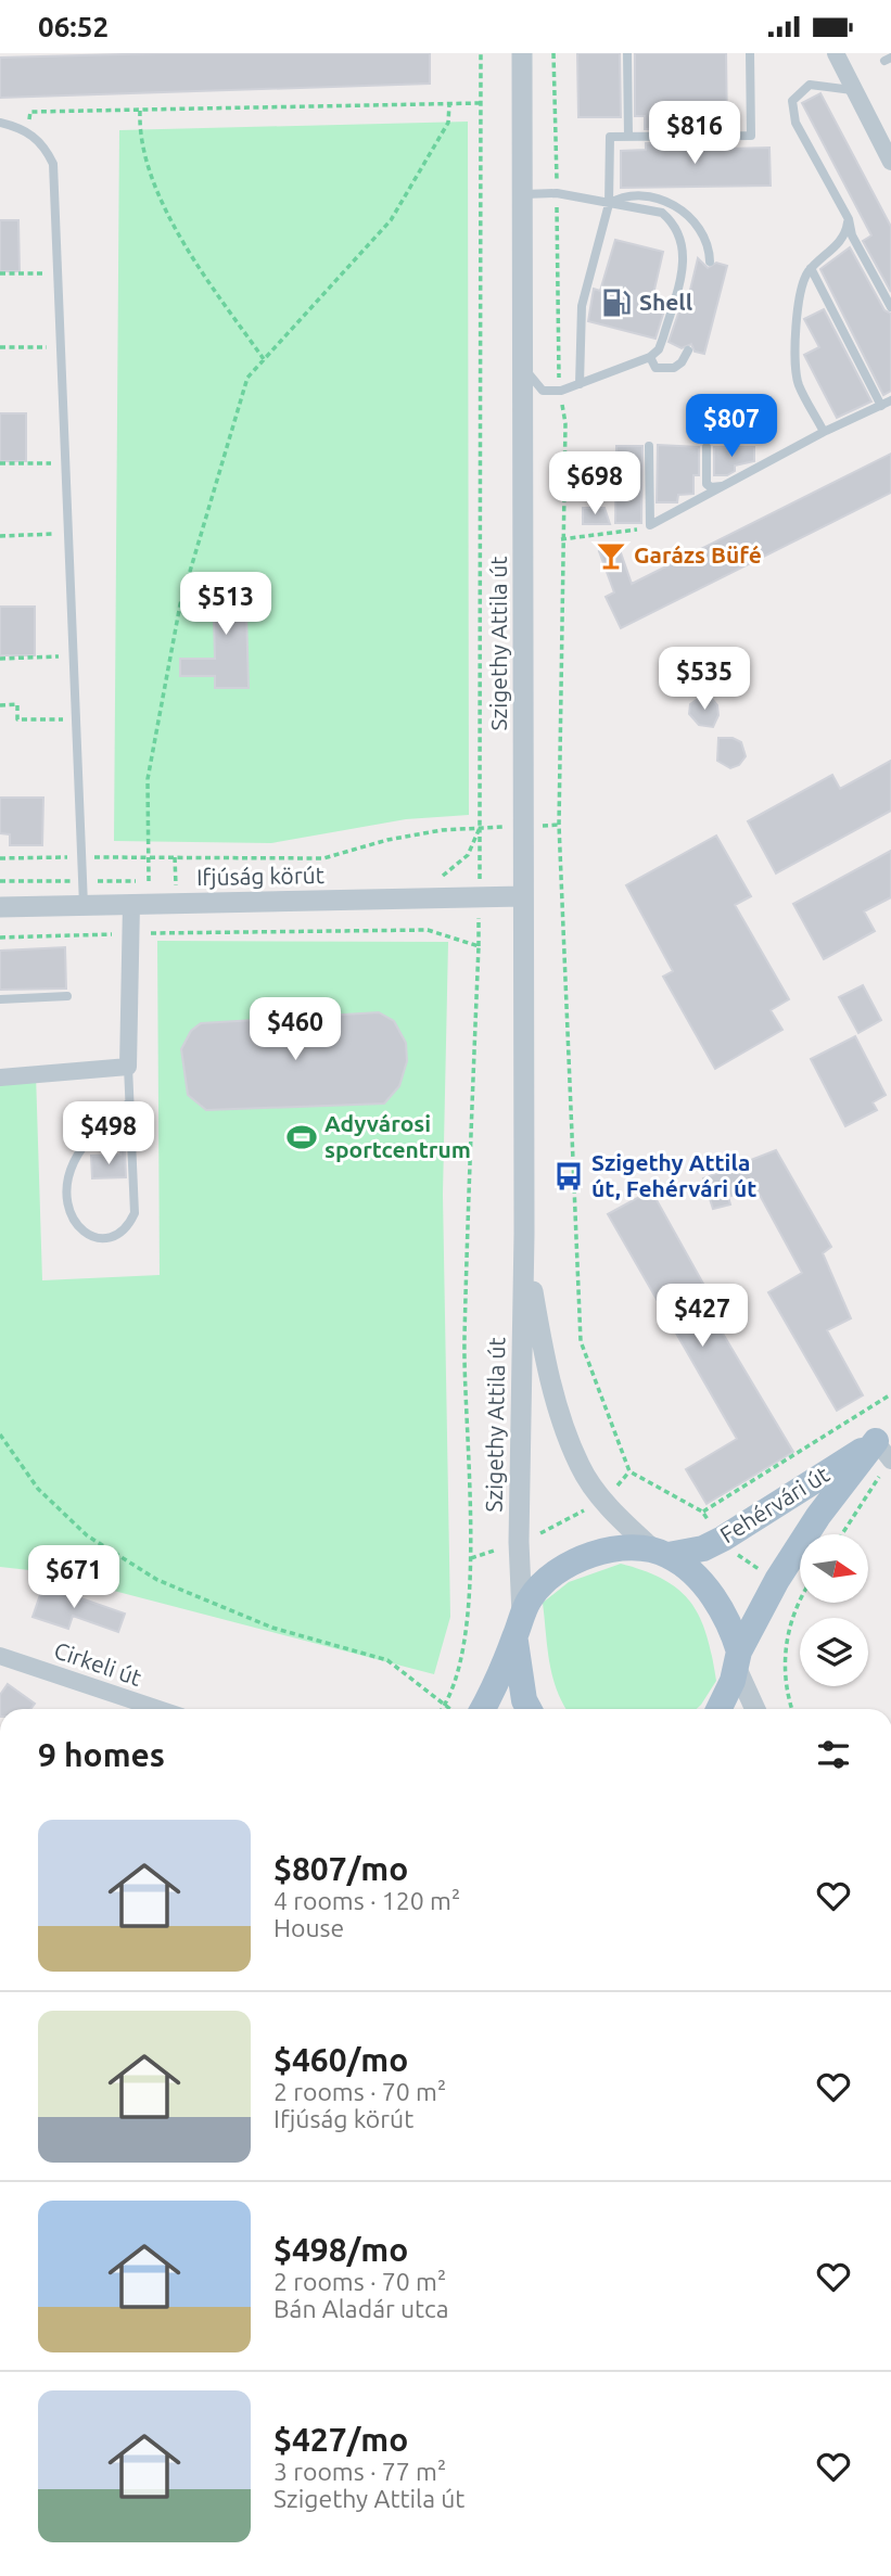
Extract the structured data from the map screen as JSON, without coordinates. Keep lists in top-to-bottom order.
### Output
{
  "streets": {
    "main road": ["Fehérvári út"],
    "street": ["Szigethy Attila út", "Ifjúság körút", "Cirkeli út"]
  },
  "crossings": [
    ["Szigethy Attila út", "Ifjúság körút"],
    ["Szigethy Attila út", "Fehérvári út"]
  ],
  "places": {
    "fuel station": ["Shell"],
    "bar": ["Garázs Büfé"],
    "sports": ["Adyvárosi sportcentrum"],
    "bus stop": ["Szigethy Attila út, Fehérvári út"]
  },
  "north": "right",
  "page": {
    "status": "06:52",
    "price": [
      "$816",
      "$807",
      "$698",
      "$513",
      "$535",
      "$460",
      "$498",
      "$427",
      "$671"
    ],
    "heading": "9 homes",
    "list": [
      {
        "name": "$807/mo",
        "note": "4 rooms · 120 m² · House"
      },
      {
        "name": "$460/mo",
        "note": "2 rooms · 70 m² · Ifjúság körút"
      },
      {
        "name": "$498/mo",
        "note": "2 rooms · 70 m² · Bán Aladár utca"
      },
      {
        "name": "$427/mo",
        "note": "3 rooms · 77 m² · Szigethy Attila út"
      }
    ]
  }
}
